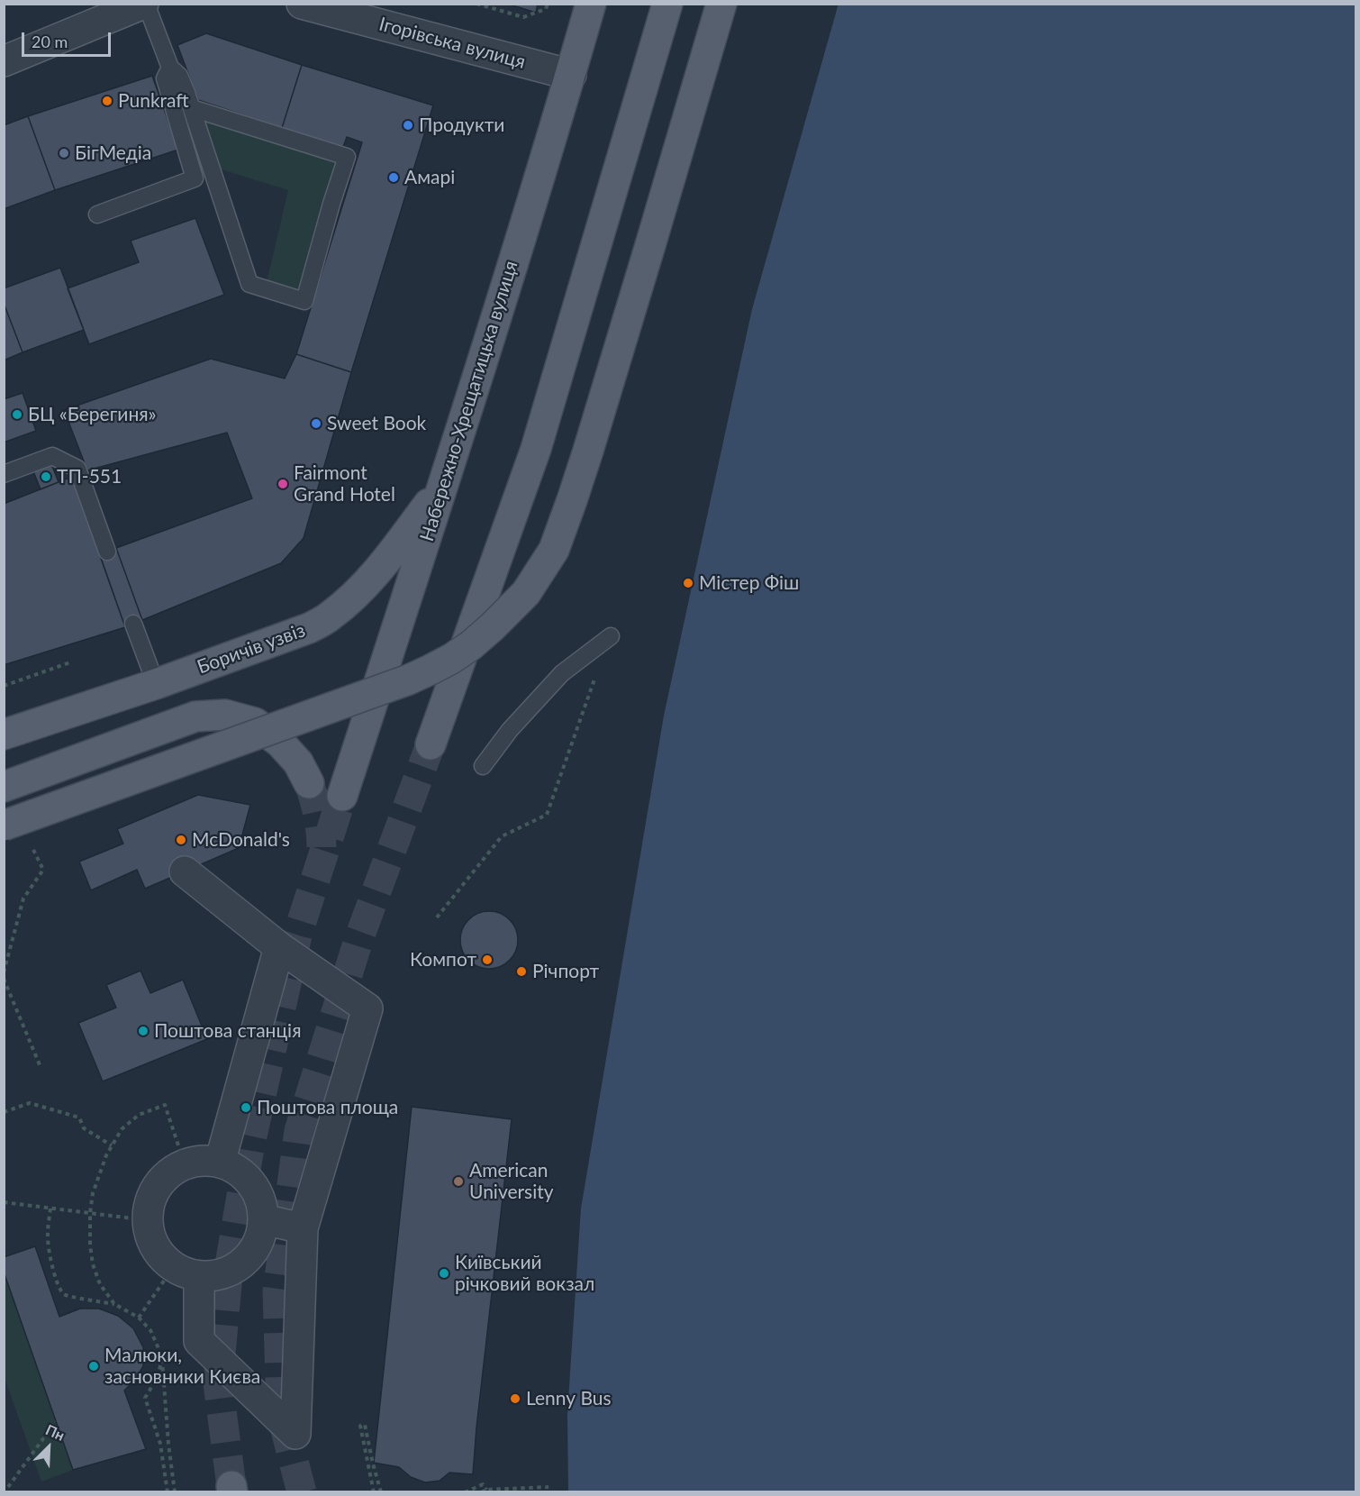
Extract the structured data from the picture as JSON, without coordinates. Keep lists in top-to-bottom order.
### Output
{
  "streets": {
    "main road": ["Набережно-Хрещатицька вулиця", "Боричів узвіз"],
    "street": ["Ігорівська вулиця"]
  },
  "crossings": [
    ["Ігорівська вулиця", "Набережно-Хрещатицька вулиця"],
    ["Набережно-Хрещатицька вулиця", "Боричів узвіз"]
  ],
  "places": [
    "Punkraft",
    "Продукти",
    "БігМедіа",
    "Амарі",
    "БЦ «Берегиня»",
    "Sweet Book",
    "ТП-551",
    "Fairmont Grand Hotel",
    "Містер Фіш",
    "McDonald's",
    "Компот",
    "Річпорт",
    "Поштова станція",
    "Поштова площа",
    "American University",
    "Київський річковий вокзал",
    "Малюки, засновники Києва",
    "Lenny Bus"
  ],
  "scale_bar": "20 m",
  "north": "top right"
}
